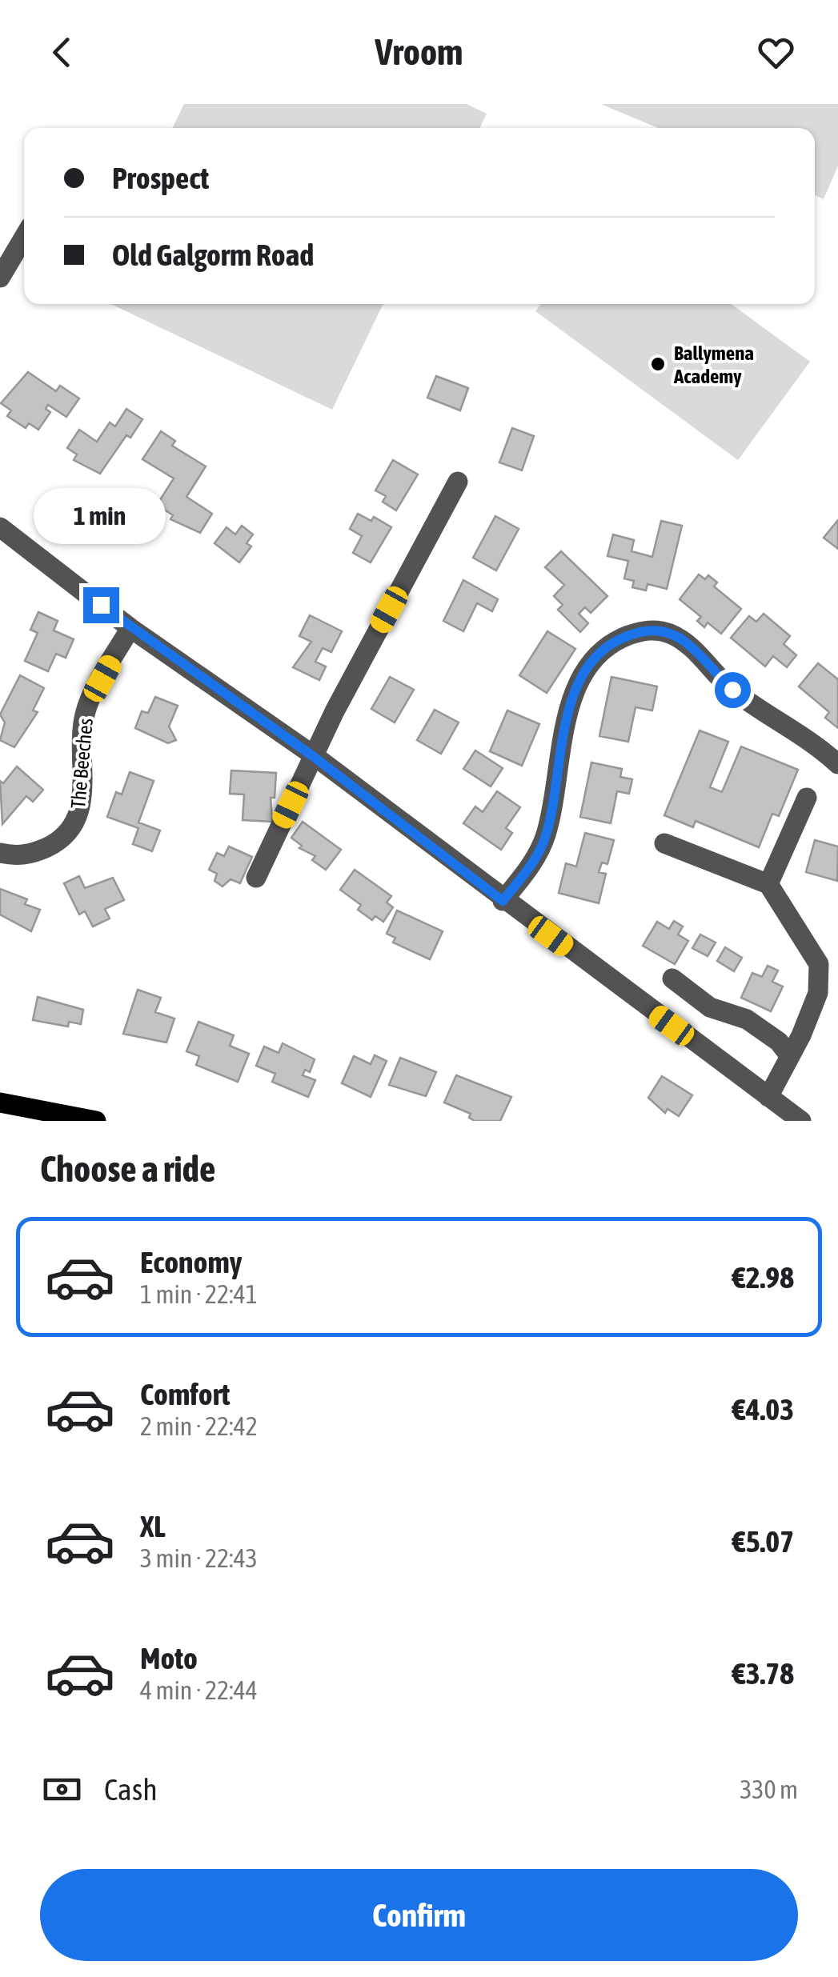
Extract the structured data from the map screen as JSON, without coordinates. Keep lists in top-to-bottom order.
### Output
{
  "streets": {
    "street": ["The Beeches"]
  },
  "places": ["Ballymena Academy"],
  "page": {
    "header": "Vroom",
    "banner": ["Prospect", "Old Galgorm Road"],
    "bubble": "1 min",
    "heading": "Choose a ride",
    "list": [
      {
        "name": "Economy",
        "note": "1 min · 22:41",
        "value": "€2.98"
      },
      {
        "name": "Comfort",
        "note": "2 min · 22:42",
        "value": "€4.03"
      },
      {
        "name": "XL",
        "note": "3 min · 22:43",
        "value": "€5.07"
      },
      {
        "name": "Moto",
        "note": "4 min · 22:44",
        "value": "€3.78"
      }
    ],
    "pay": ["Cash", "330 m"],
    "buttons": "Confirm"
  }
}
